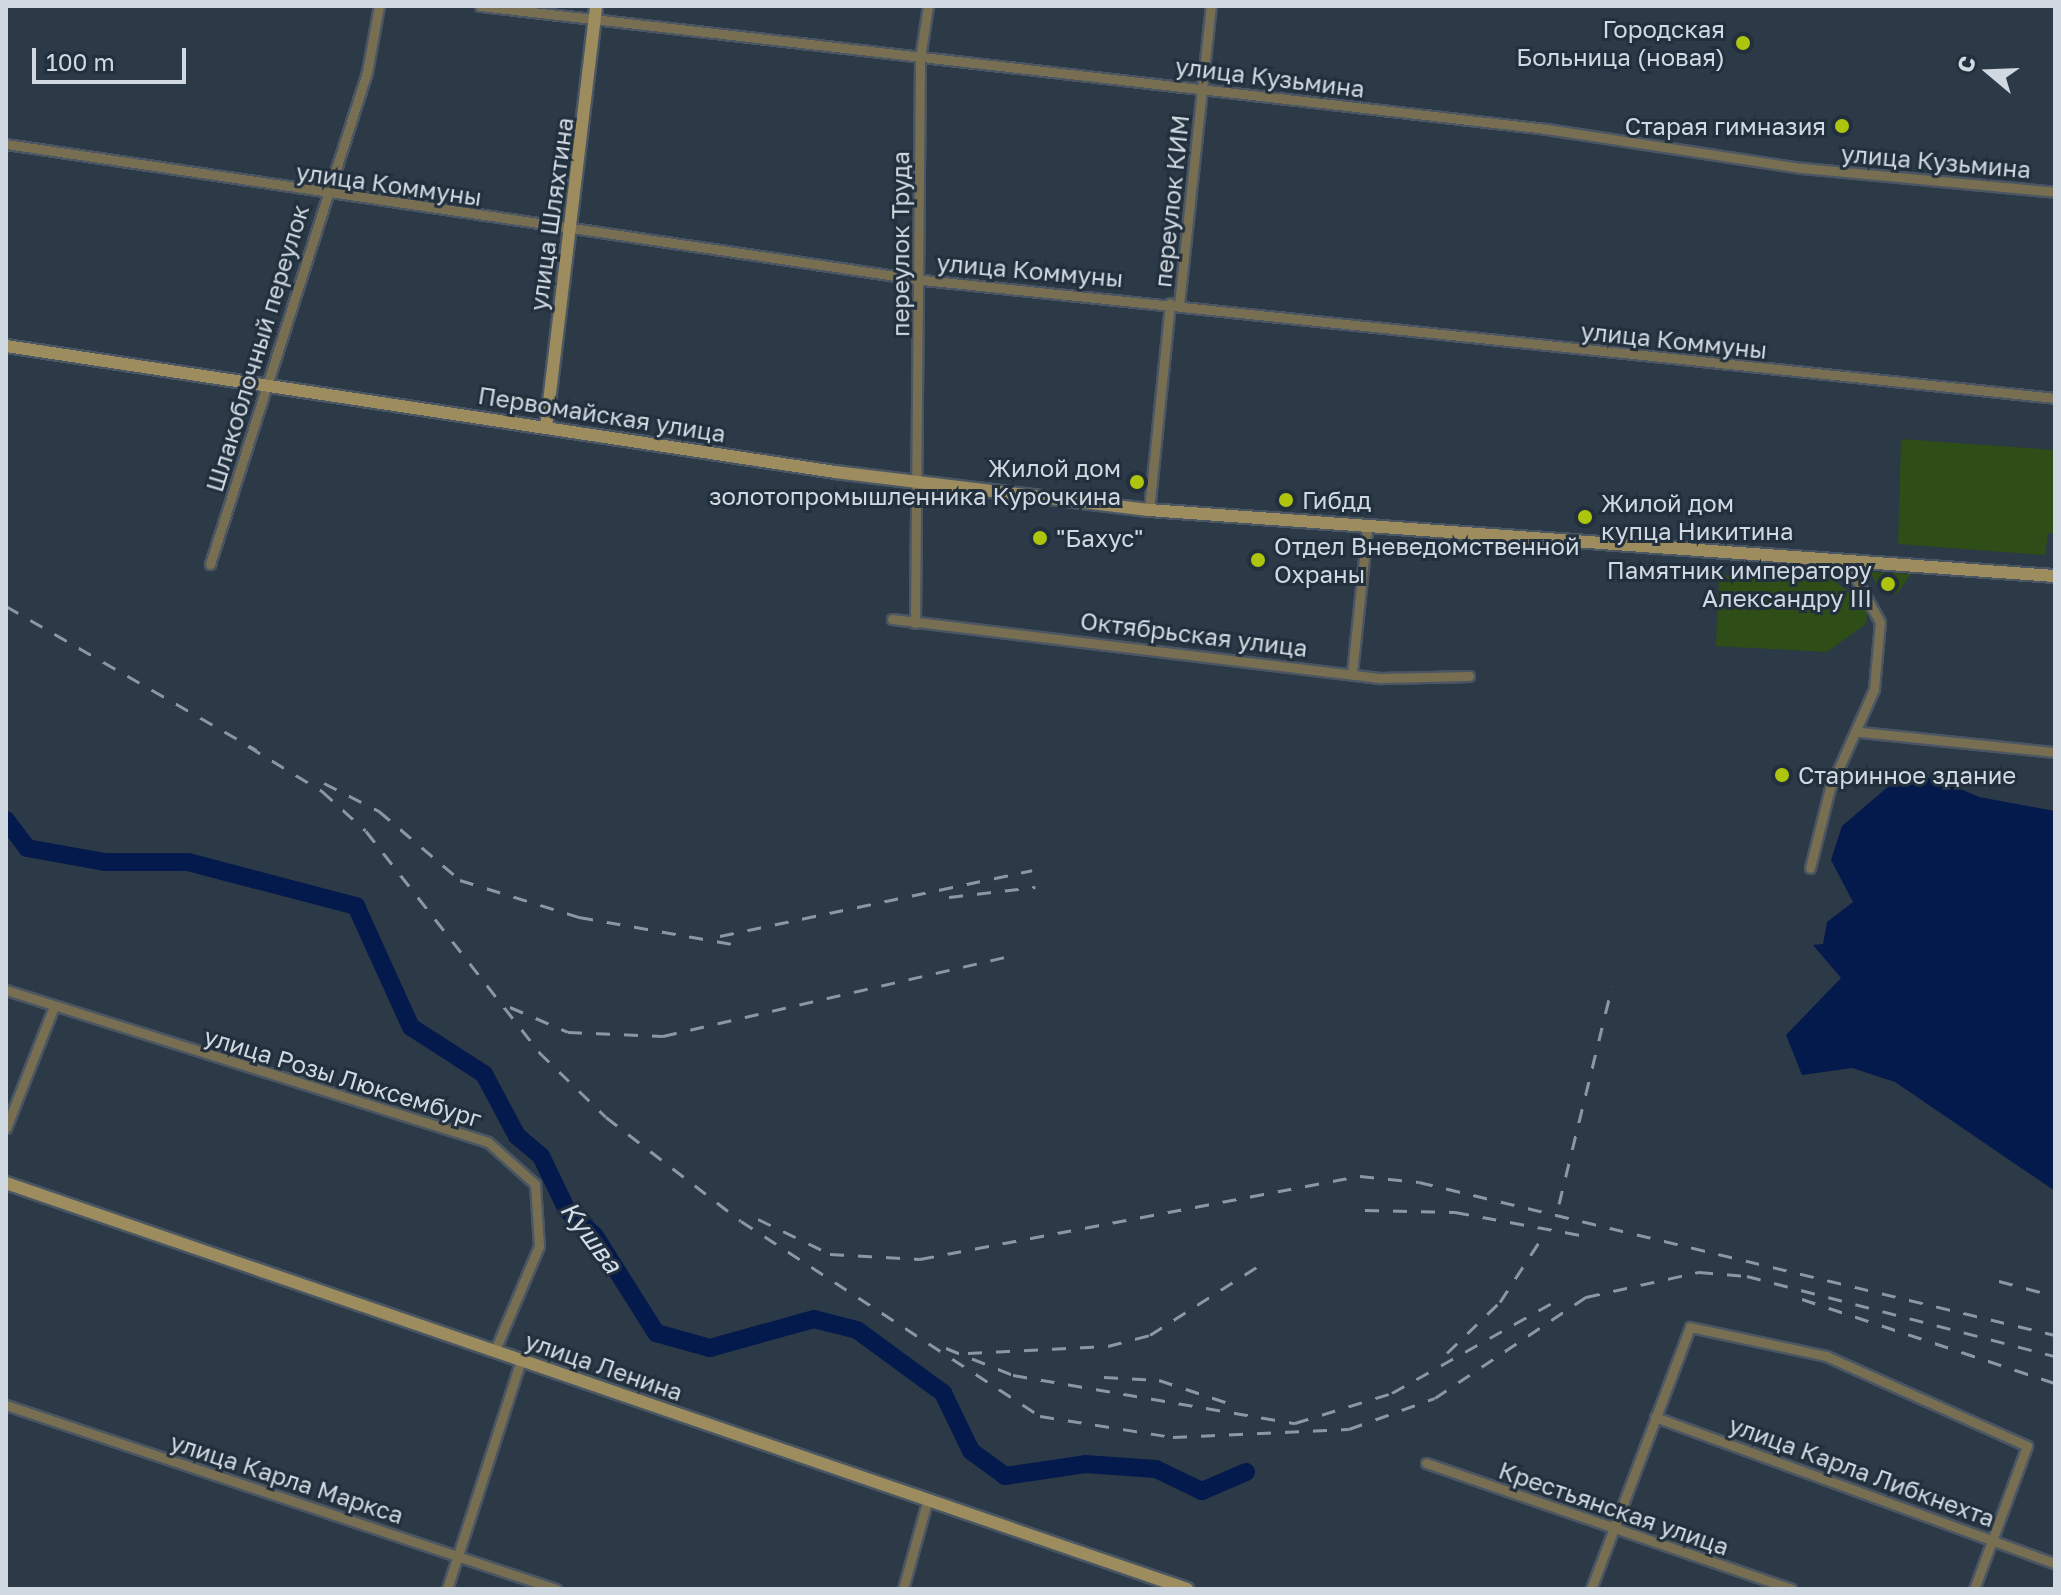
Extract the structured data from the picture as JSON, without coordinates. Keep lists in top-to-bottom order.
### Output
{
  "streets": {
    "main road": ["улица Шляхтина", "Первомайская улица", "улица Ленина"],
    "street": [
      "улица Кузьмина",
      "улица Коммуны",
      "переулок КИМ",
      "переулок Труда",
      "Шлакоблочный переулок",
      "Октябрьская улица",
      "улица Розы Люксембург",
      "улица Карла Либкнехта",
      "улица Карла Маркса",
      "Крестьянская улица"
    ]
  },
  "crossings": [
    ["улица Кузьмина", "переулок КИМ"],
    ["улица Кузьмина", "улица Шляхтина"],
    ["улица Кузьмина", "переулок Труда"],
    ["улица Коммуны", "переулок КИМ"],
    ["улица Коммуны", "улица Шляхтина"],
    ["улица Коммуны", "переулок Труда"],
    ["улица Коммуны", "Шлакоблочный переулок"],
    ["переулок КИМ", "Первомайская улица"],
    ["улица Шляхтина", "Первомайская улица"],
    ["переулок Труда", "Первомайская улица"],
    ["переулок Труда", "Октябрьская улица"],
    ["Шлакоблочный переулок", "Первомайская улица"],
    ["улица Розы Люксембург", "улица Ленина"]
  ],
  "water": ["Кушва"],
  "places": [
    "Городская Больница (новая)",
    "Старая гимназия",
    "Жилой дом золотопромышленника Курочкина",
    "Гибдд",
    "Жилой дом купца Никитина",
    "\"Бахус\"",
    "Отдел Вневедомственной Охраны",
    "Памятник императору Александру III",
    "Старинное здание"
  ],
  "scale_bar": "100 m",
  "north": "left"
}
